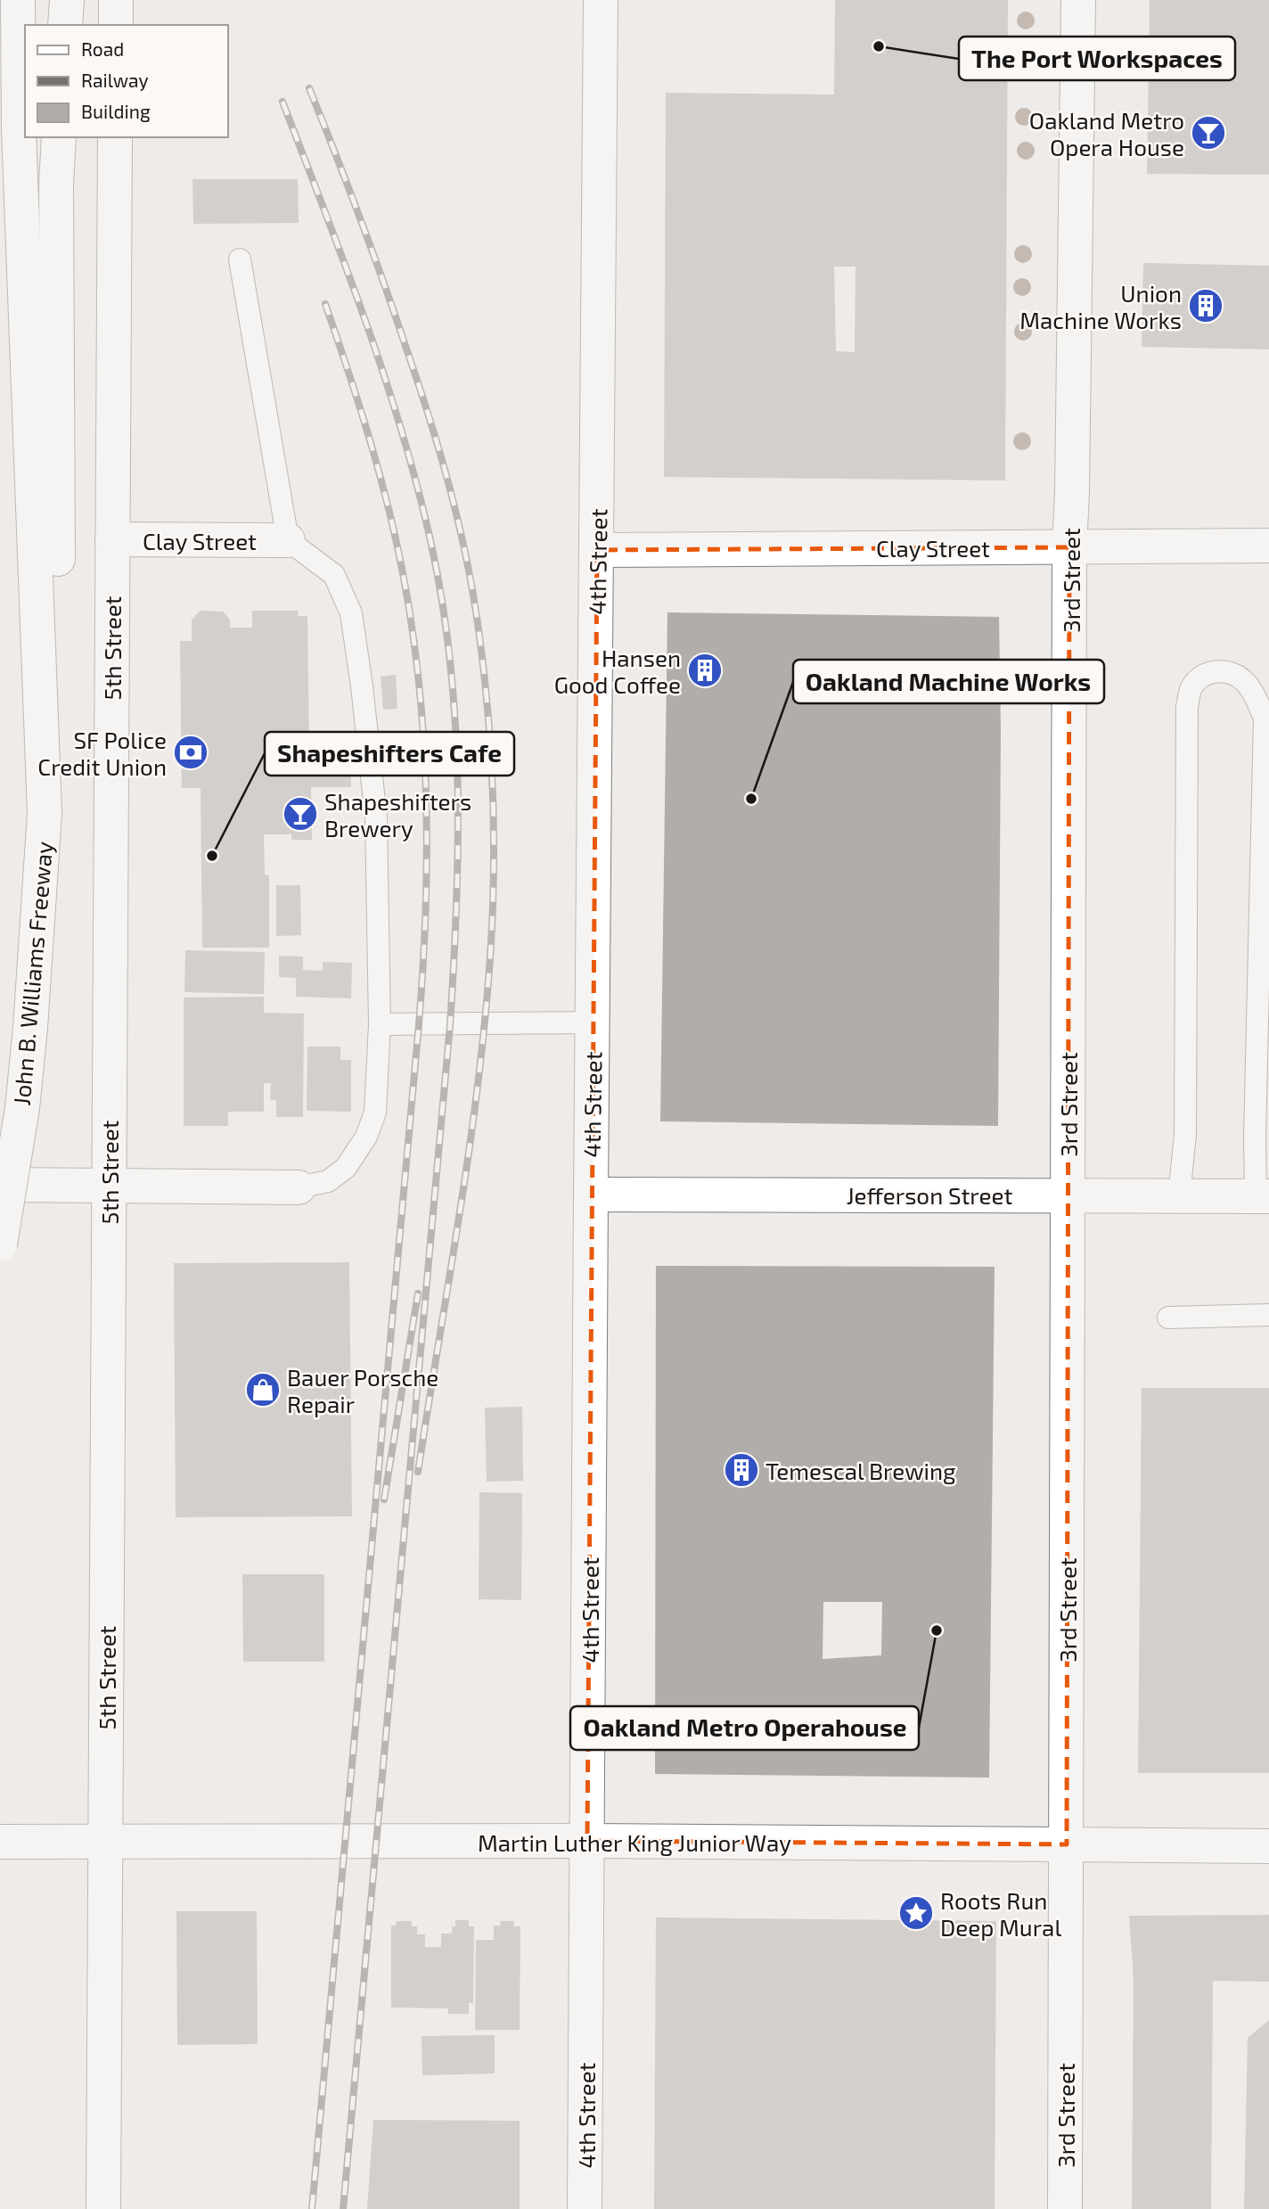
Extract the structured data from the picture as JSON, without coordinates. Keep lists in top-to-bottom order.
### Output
{
  "streets": {
    "main road": [
      "Clay Street",
      "4th Street",
      "3rd Street",
      "5th Street",
      "John B. Williams Freeway",
      "Jefferson Street",
      "Martin Luther King Junior Way"
    ]
  },
  "crossings": [
    ["Clay Street", "4th Street"],
    ["Clay Street", "3rd Street"],
    ["Clay Street", "5th Street"],
    ["4th Street", "Jefferson Street"],
    ["4th Street", "Martin Luther King Junior Way"],
    ["3rd Street", "Jefferson Street"],
    ["3rd Street", "Martin Luther King Junior Way"],
    ["5th Street", "Martin Luther King Junior Way"]
  ],
  "places": {
    "other": [
      "The Port Workspaces",
      "Oakland Machine Works",
      "Shapeshifters Cafe",
      "Oakland Metro Operahouse"
    ],
    "bar": ["Oakland Metro Opera House", "Shapeshifters Brewery"],
    "building": ["Union Machine Works", "Hansen Good Coffee", "Temescal Brewing"],
    "bank": ["SF Police Credit Union"],
    "shop": ["Bauer Porsche Repair"],
    "place": ["Roots Run Deep Mural"]
  },
  "legend": ["Road", "Railway", "Building"]
}
